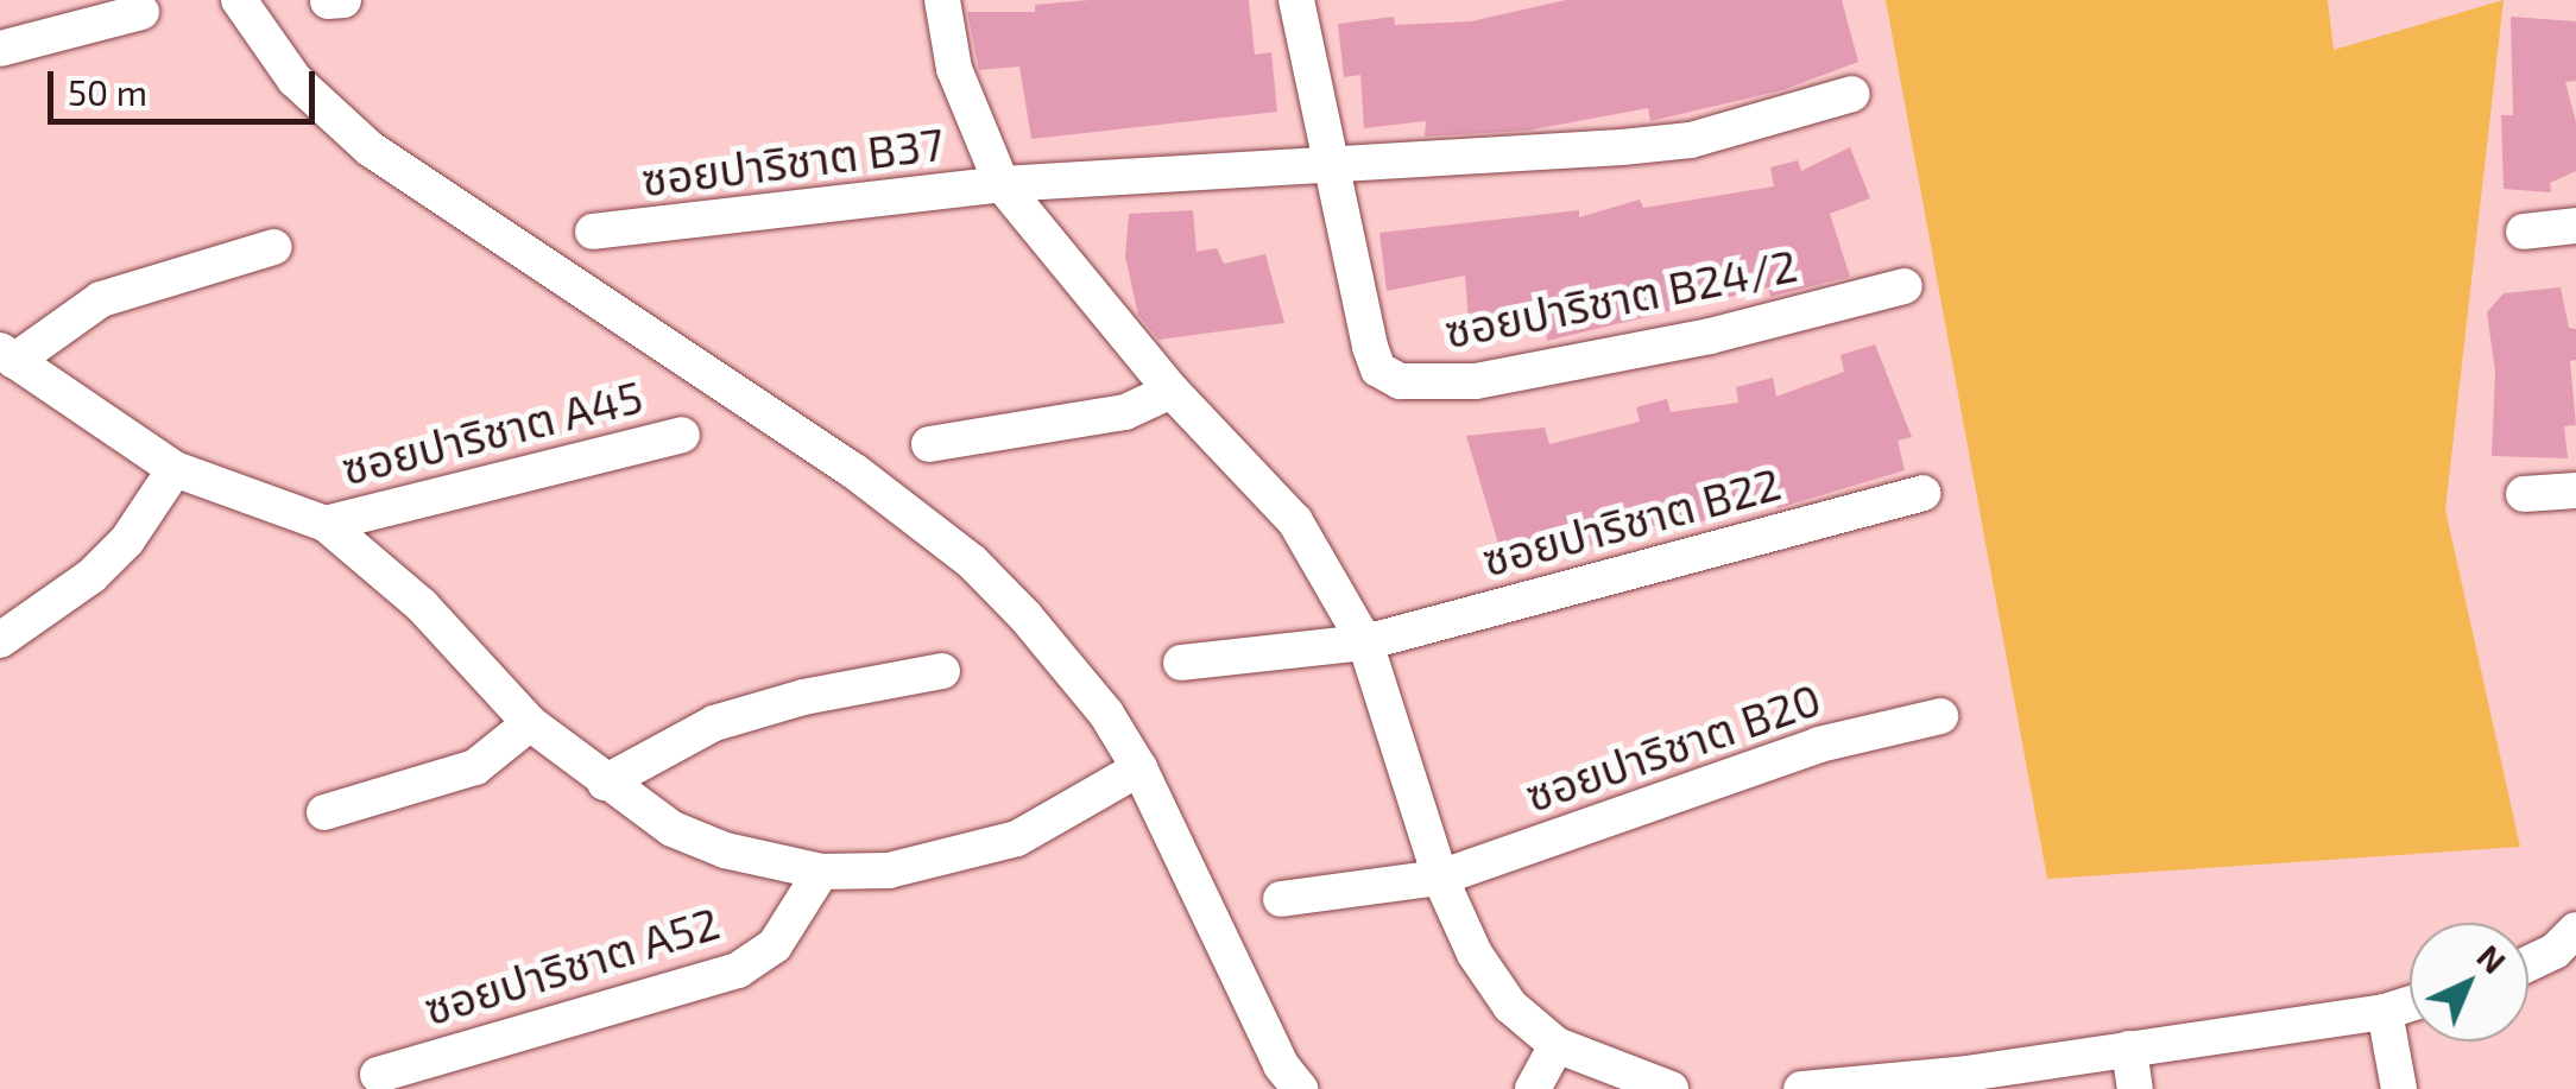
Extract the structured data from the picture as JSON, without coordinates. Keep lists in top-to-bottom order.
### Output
{
  "streets": {
    "street": [
      "ซอยปาริชาต B37",
      "ซอยปาริชาต B24/2",
      "ซอยปาริชาต A45",
      "ซอยปาริชาต B22",
      "ซอยปาริชาต B20",
      "ซอยปาริชาต A52"
    ]
  },
  "crossings": [
    ["ซอยปาริชาต B37", "ซอยปาริชาต B24/2"]
  ],
  "scale_bar": "50 m",
  "north": "top right"
}
